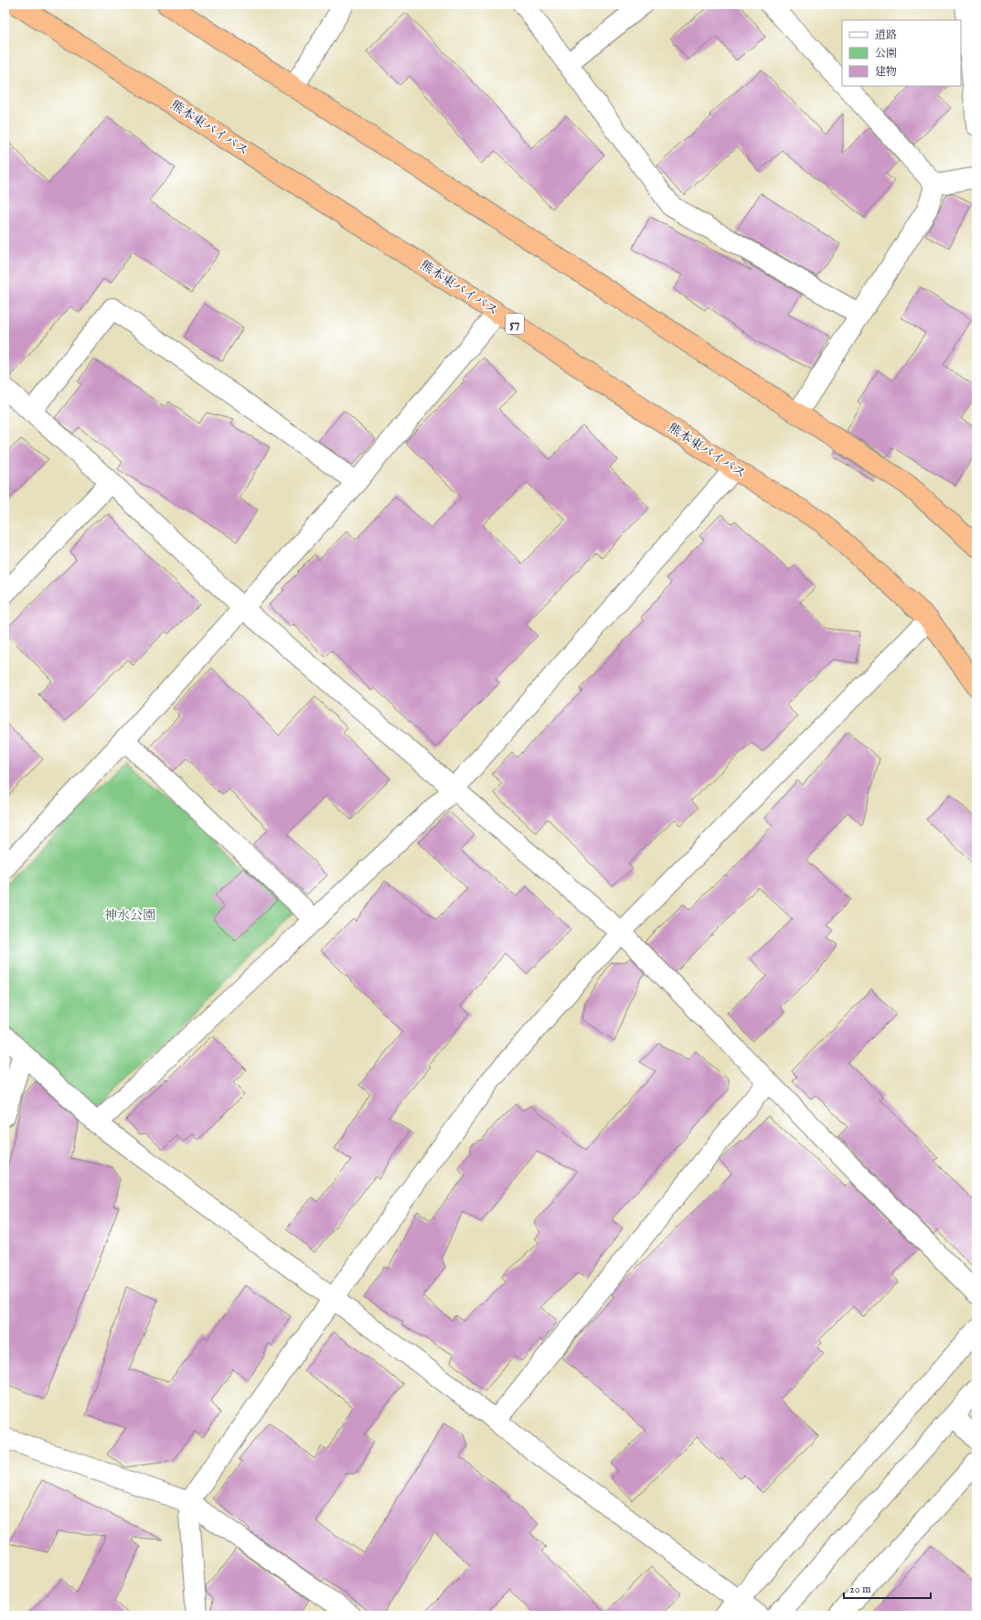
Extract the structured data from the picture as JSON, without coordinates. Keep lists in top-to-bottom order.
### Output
{
  "streets": {
    "highway": ["熊本東バイパス", "57"]
  },
  "parks": ["神水公園"],
  "legend": ["道路", "公園", "建物"],
  "scale_bar": "20 m"
}
